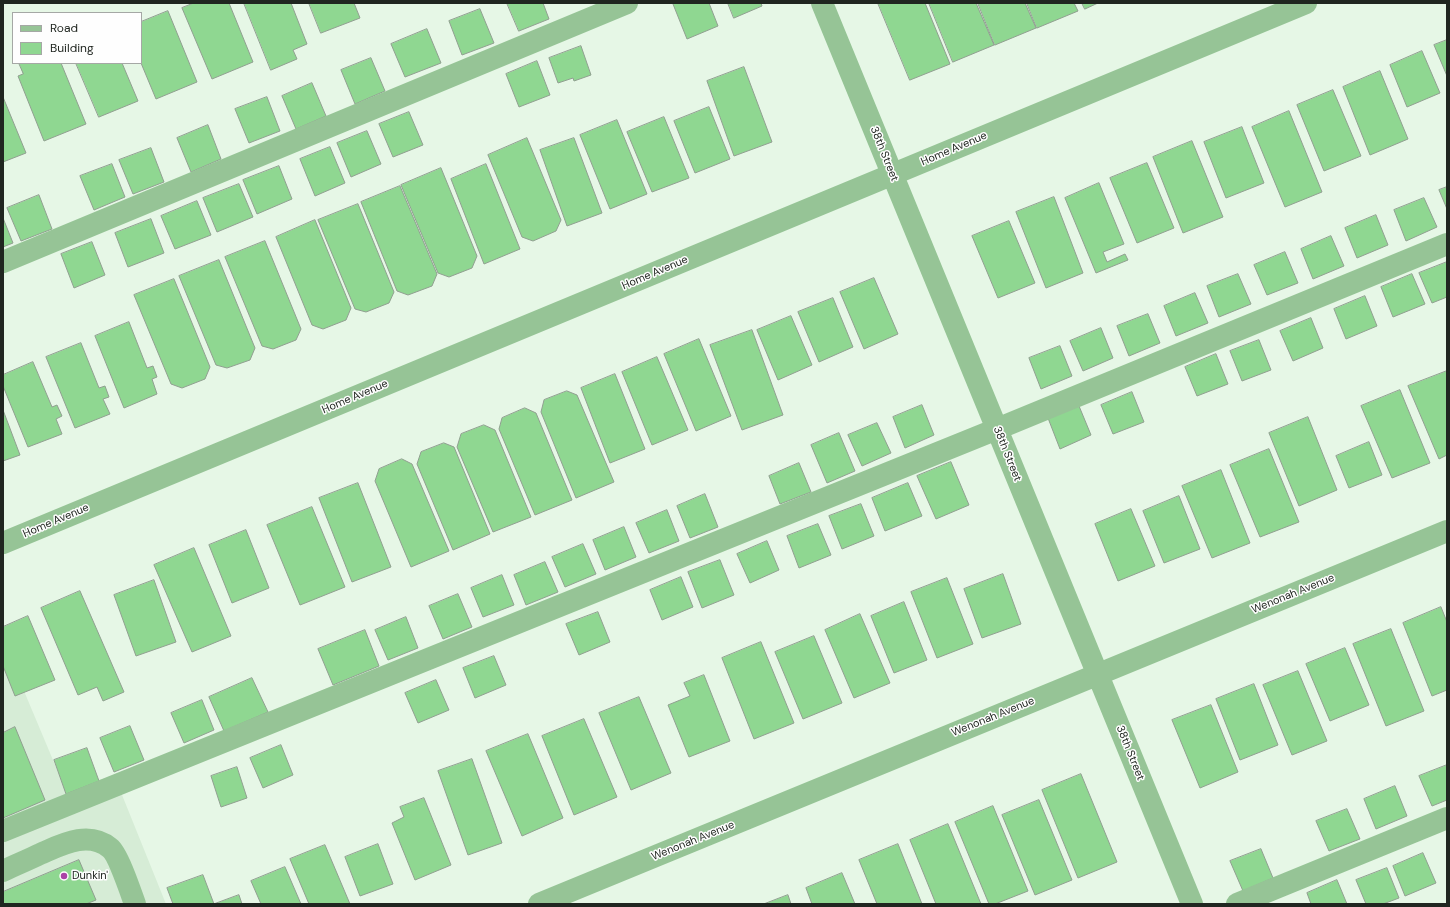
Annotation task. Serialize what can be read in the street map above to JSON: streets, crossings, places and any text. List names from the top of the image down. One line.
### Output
{"streets":{"street":["Home Avenue","38th Street","Wenonah Avenue"]},"crossings":[["Home Avenue","38th Street"],["38th Street","Wenonah Avenue"]],"places":["Dunkin'"],"legend":["Road","Building"]}
